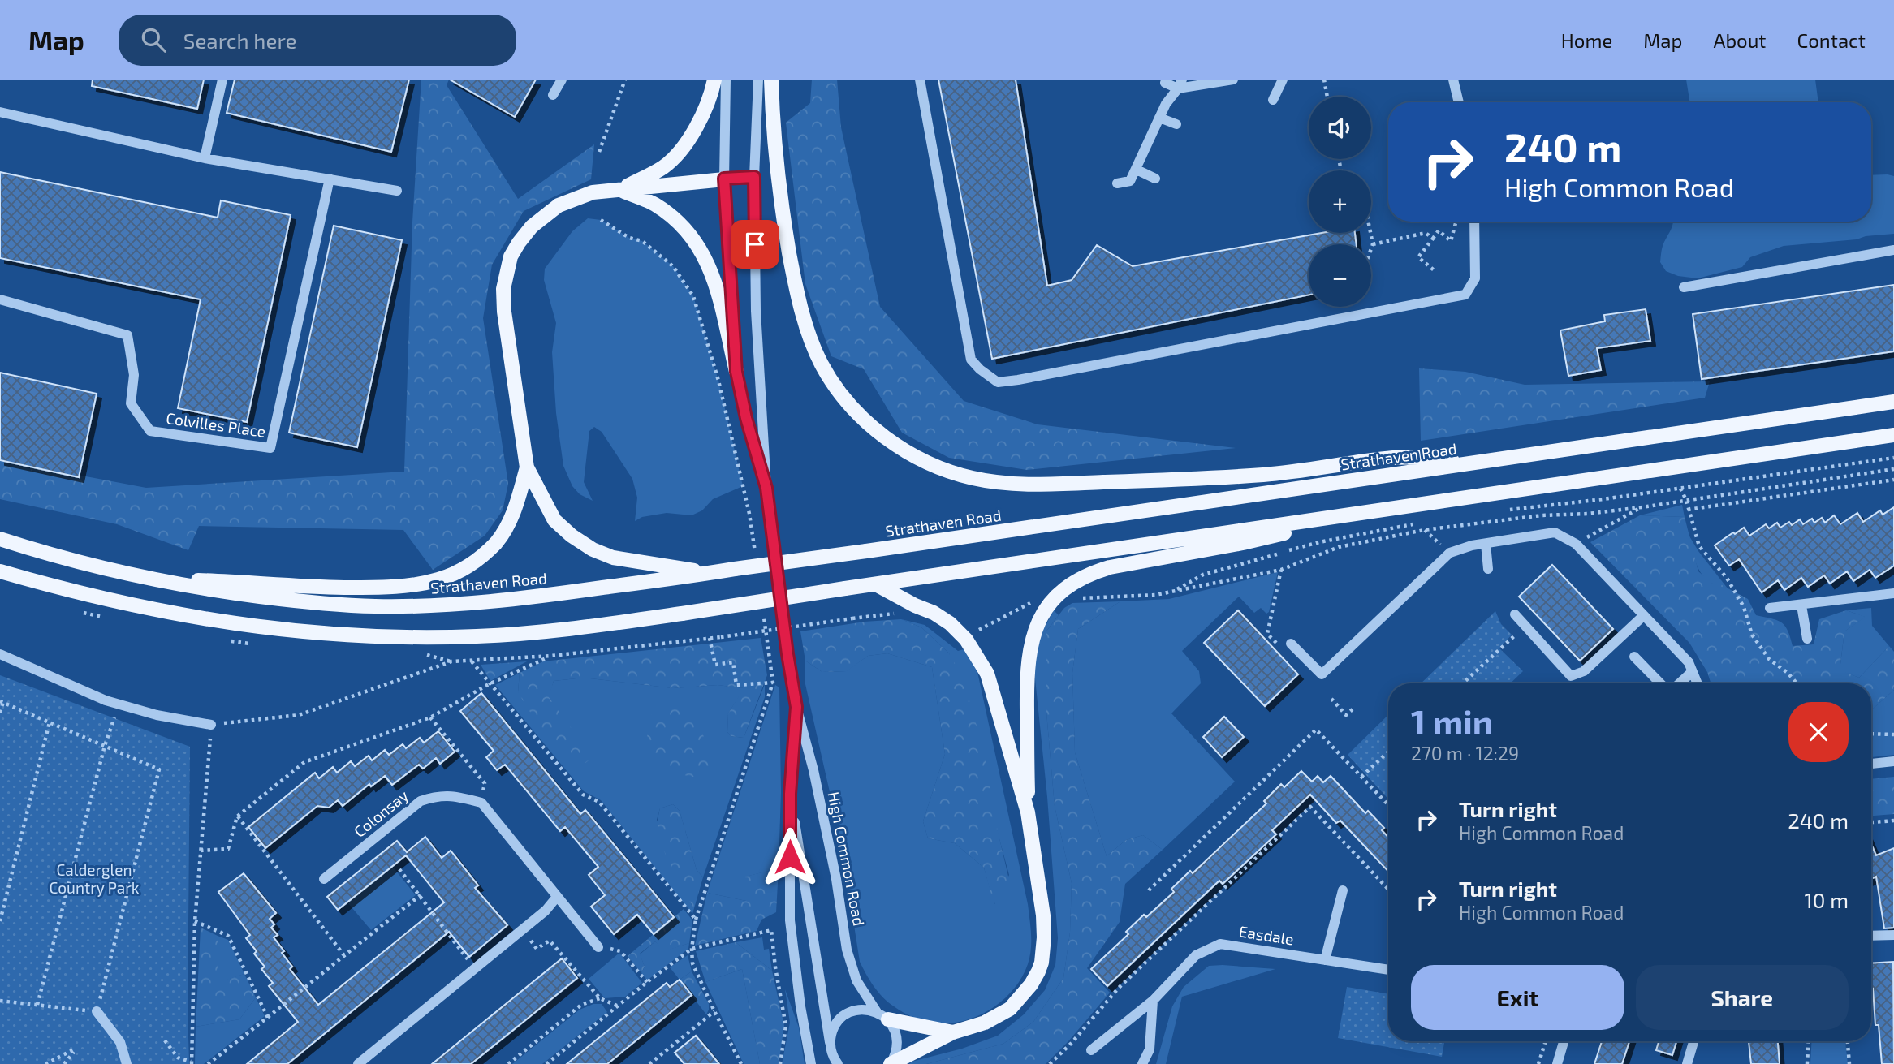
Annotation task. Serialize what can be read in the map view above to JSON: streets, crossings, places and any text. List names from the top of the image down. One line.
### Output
{"streets":{"main road":["Strathaven Road"],"street":["Colvilles Place","Colonsay","High Common Road","Easdale"]},"parks":["Calderglen Country Park"],"page":{"header":"Map","search":"Search here","nav":["Home","Map","About","Contact"],"map_buttons":["+","−"],"turn":["240 m","High Common Road"],"heading":["1 min","270 m · 12:29"],"list":[{"name":"Turn right","note":"High Common Road","value":"240 m"},{"name":"Turn right","note":"High Common Road","value":"10 m"}],"buttons":["Exit","Share"]}}
